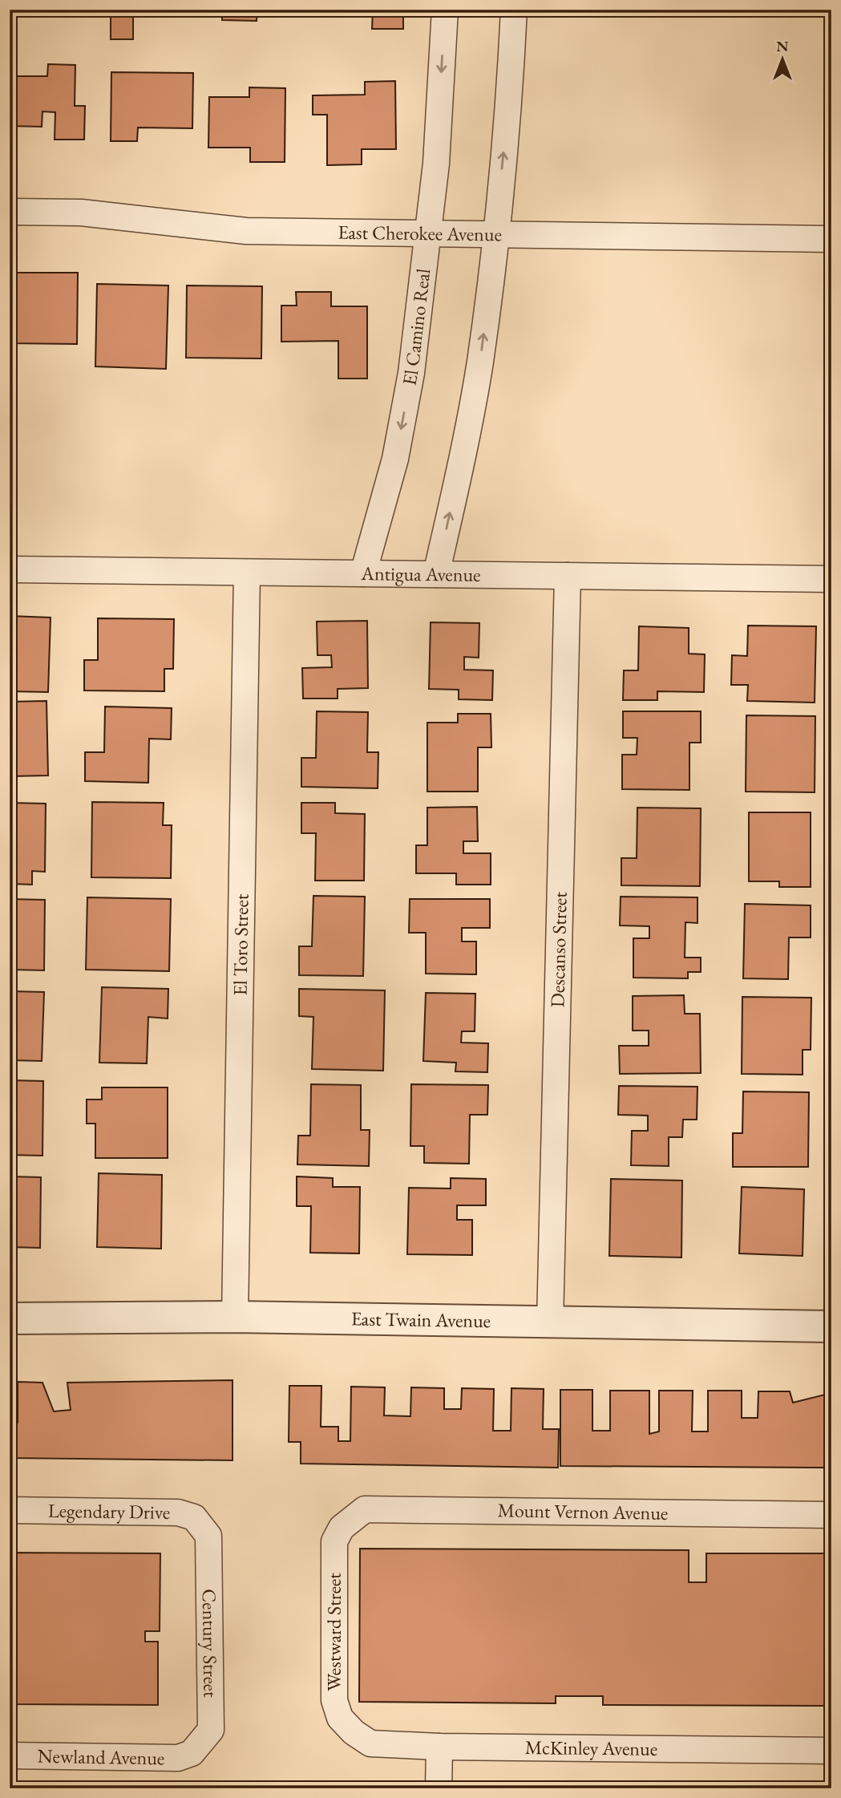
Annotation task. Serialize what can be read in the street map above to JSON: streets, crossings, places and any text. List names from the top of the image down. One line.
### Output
{"streets":{"street":["East Cherokee Avenue","El Camino Real","Antigua Avenue","El Toro Street","Descanso Street","East Twain Avenue","Legendary Drive","Mount Vernon Avenue","Westward Street","Century Street","McKinley Avenue","Newland Avenue"]},"crossings":[["East Cherokee Avenue","El Camino Real"],["El Camino Real","Antigua Avenue"],["Antigua Avenue","El Toro Street"],["Antigua Avenue","Descanso Street"],["El Toro Street","East Twain Avenue"],["Descanso Street","East Twain Avenue"],["Legendary Drive","Century Street"],["Mount Vernon Avenue","Westward Street"],["Westward Street","McKinley Avenue"],["Century Street","Newland Avenue"]],"north":"top"}
